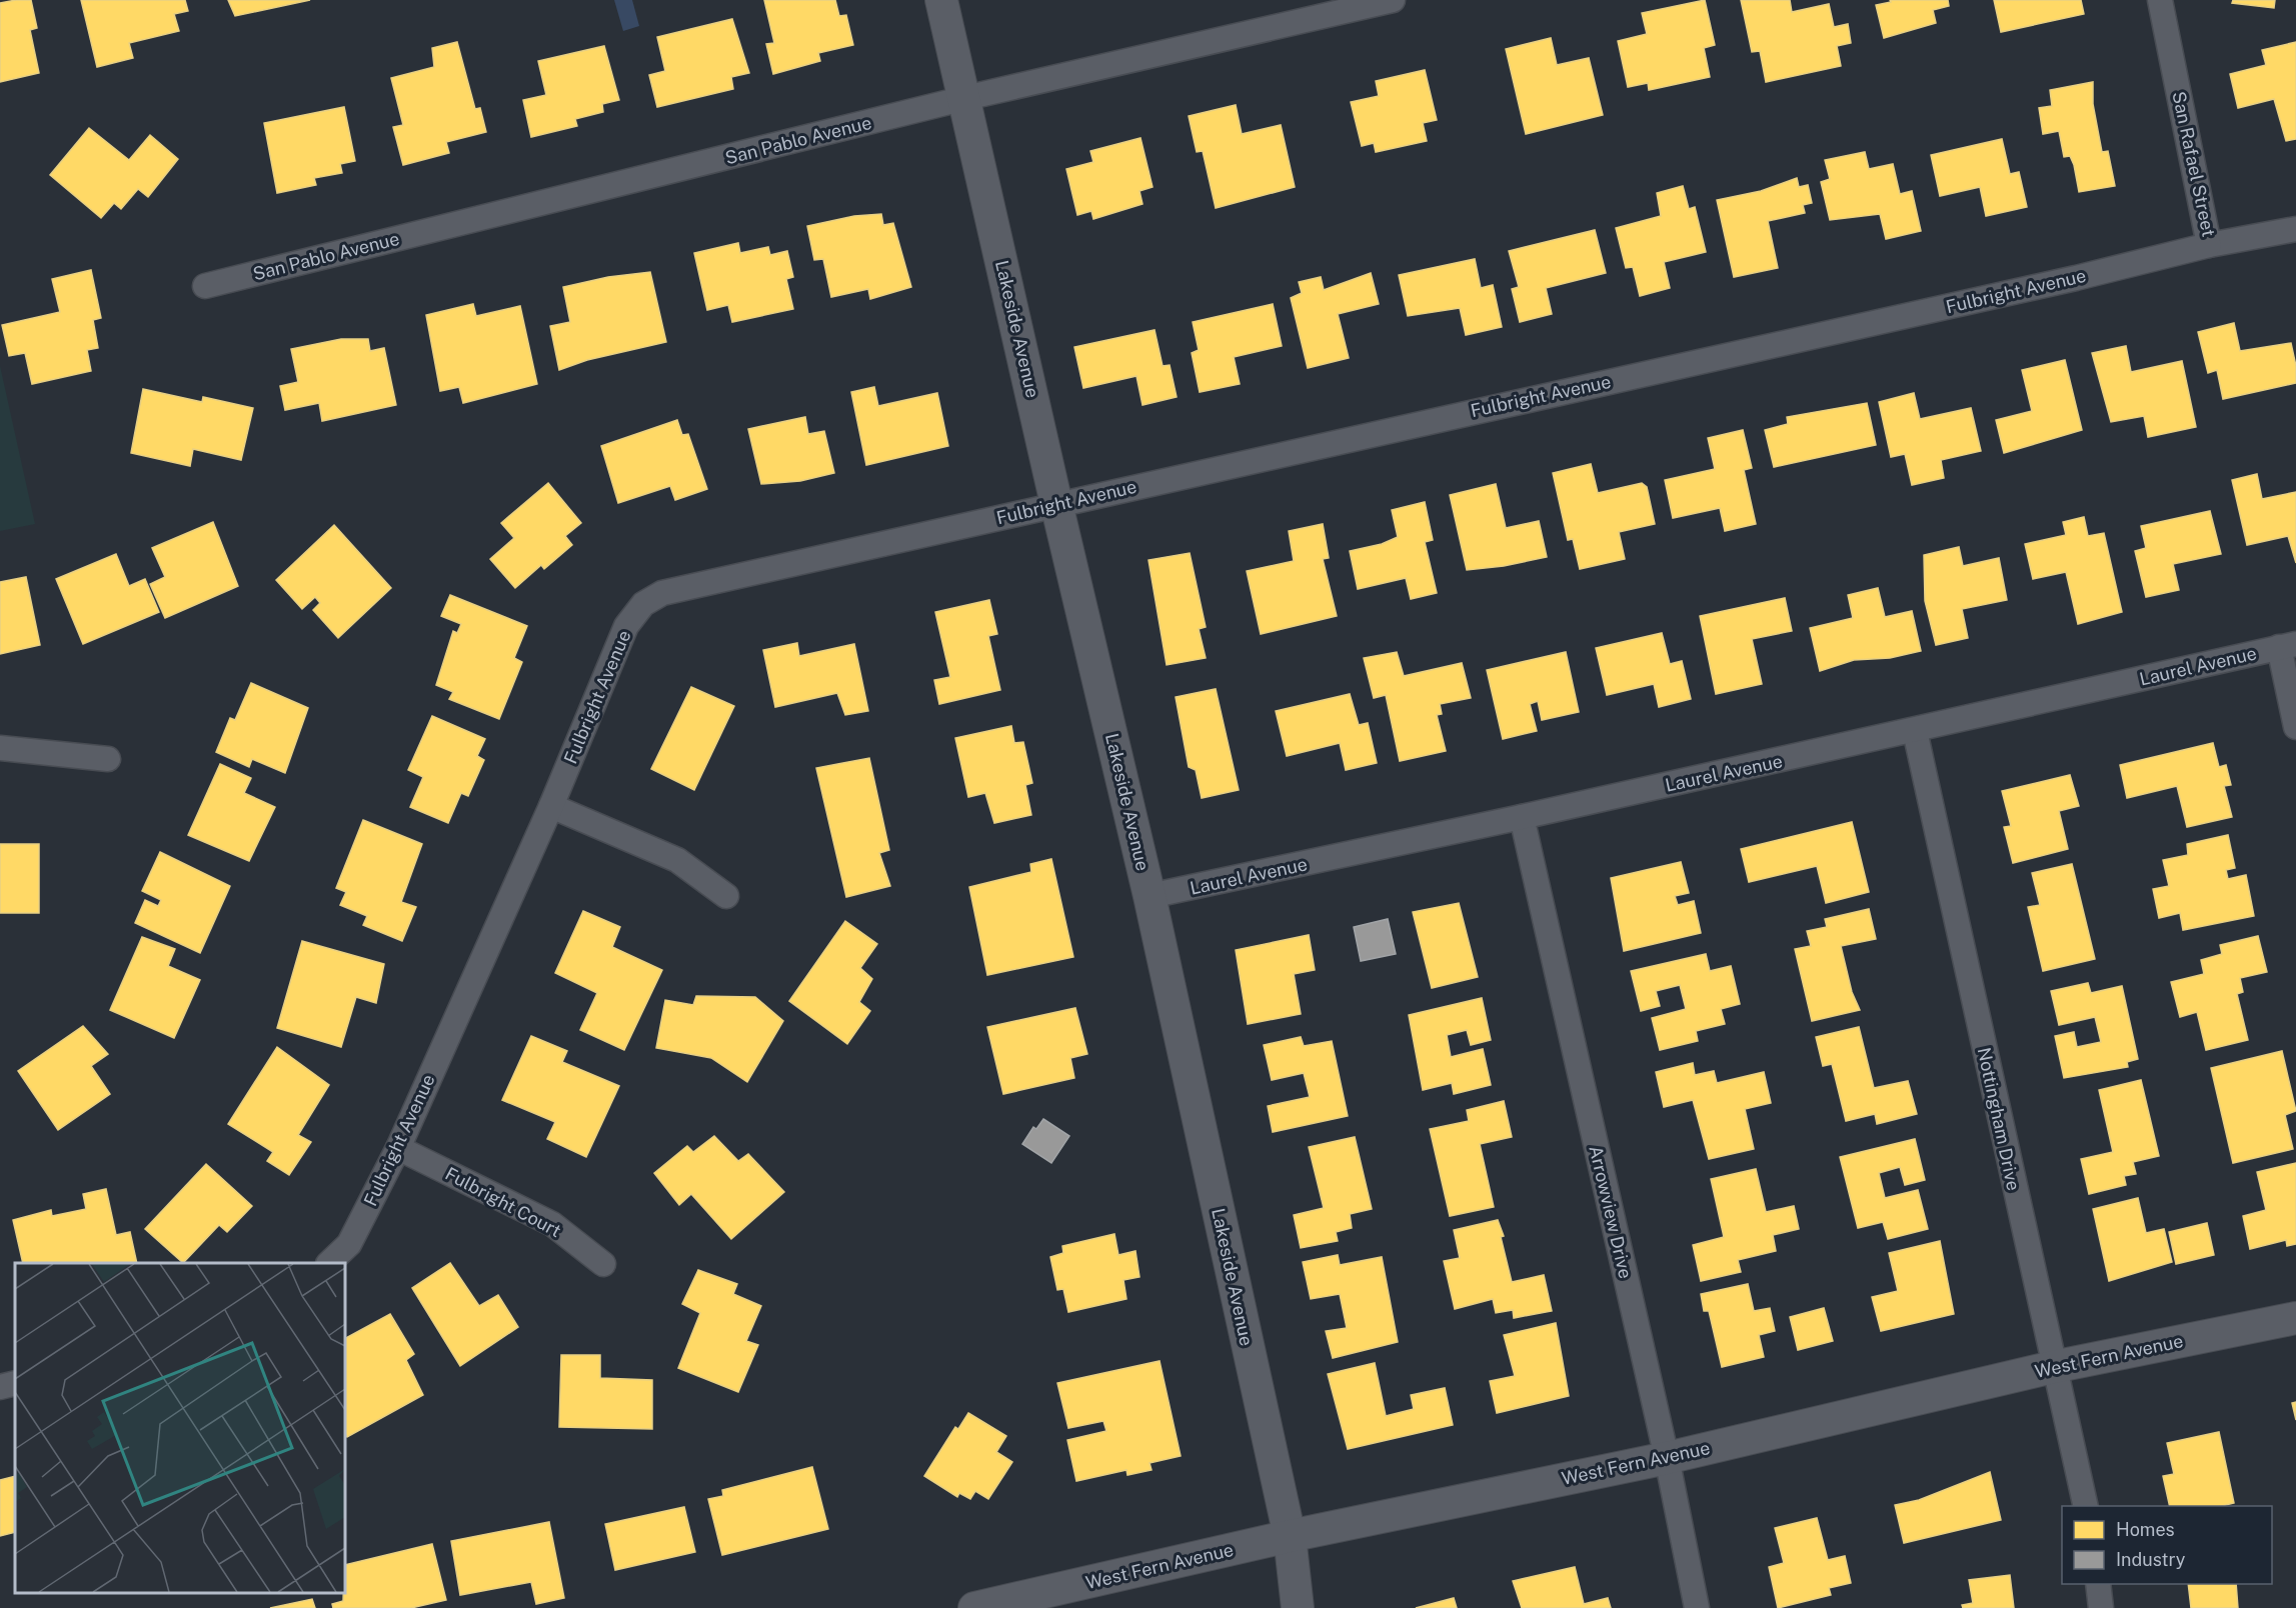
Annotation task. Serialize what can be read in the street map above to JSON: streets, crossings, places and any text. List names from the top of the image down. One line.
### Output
{"streets":{"street":["San Pablo Avenue","San Rafael Street","Fulbright Avenue","Lakeside Avenue","Laurel Avenue","Nottingham Drive","Fulbright Court","Arrowview Drive","West Fern Avenue"]},"crossings":[["San Pablo Avenue","Lakeside Avenue"],["San Rafael Street","Fulbright Avenue"],["Fulbright Avenue","Lakeside Avenue"],["Fulbright Avenue","Fulbright Court"],["Lakeside Avenue","Laurel Avenue"],["Lakeside Avenue","West Fern Avenue"],["Laurel Avenue","Nottingham Drive"],["Laurel Avenue","Arrowview Drive"],["Nottingham Drive","West Fern Avenue"],["Arrowview Drive","West Fern Avenue"]],"legend":["Homes","Industry"]}
